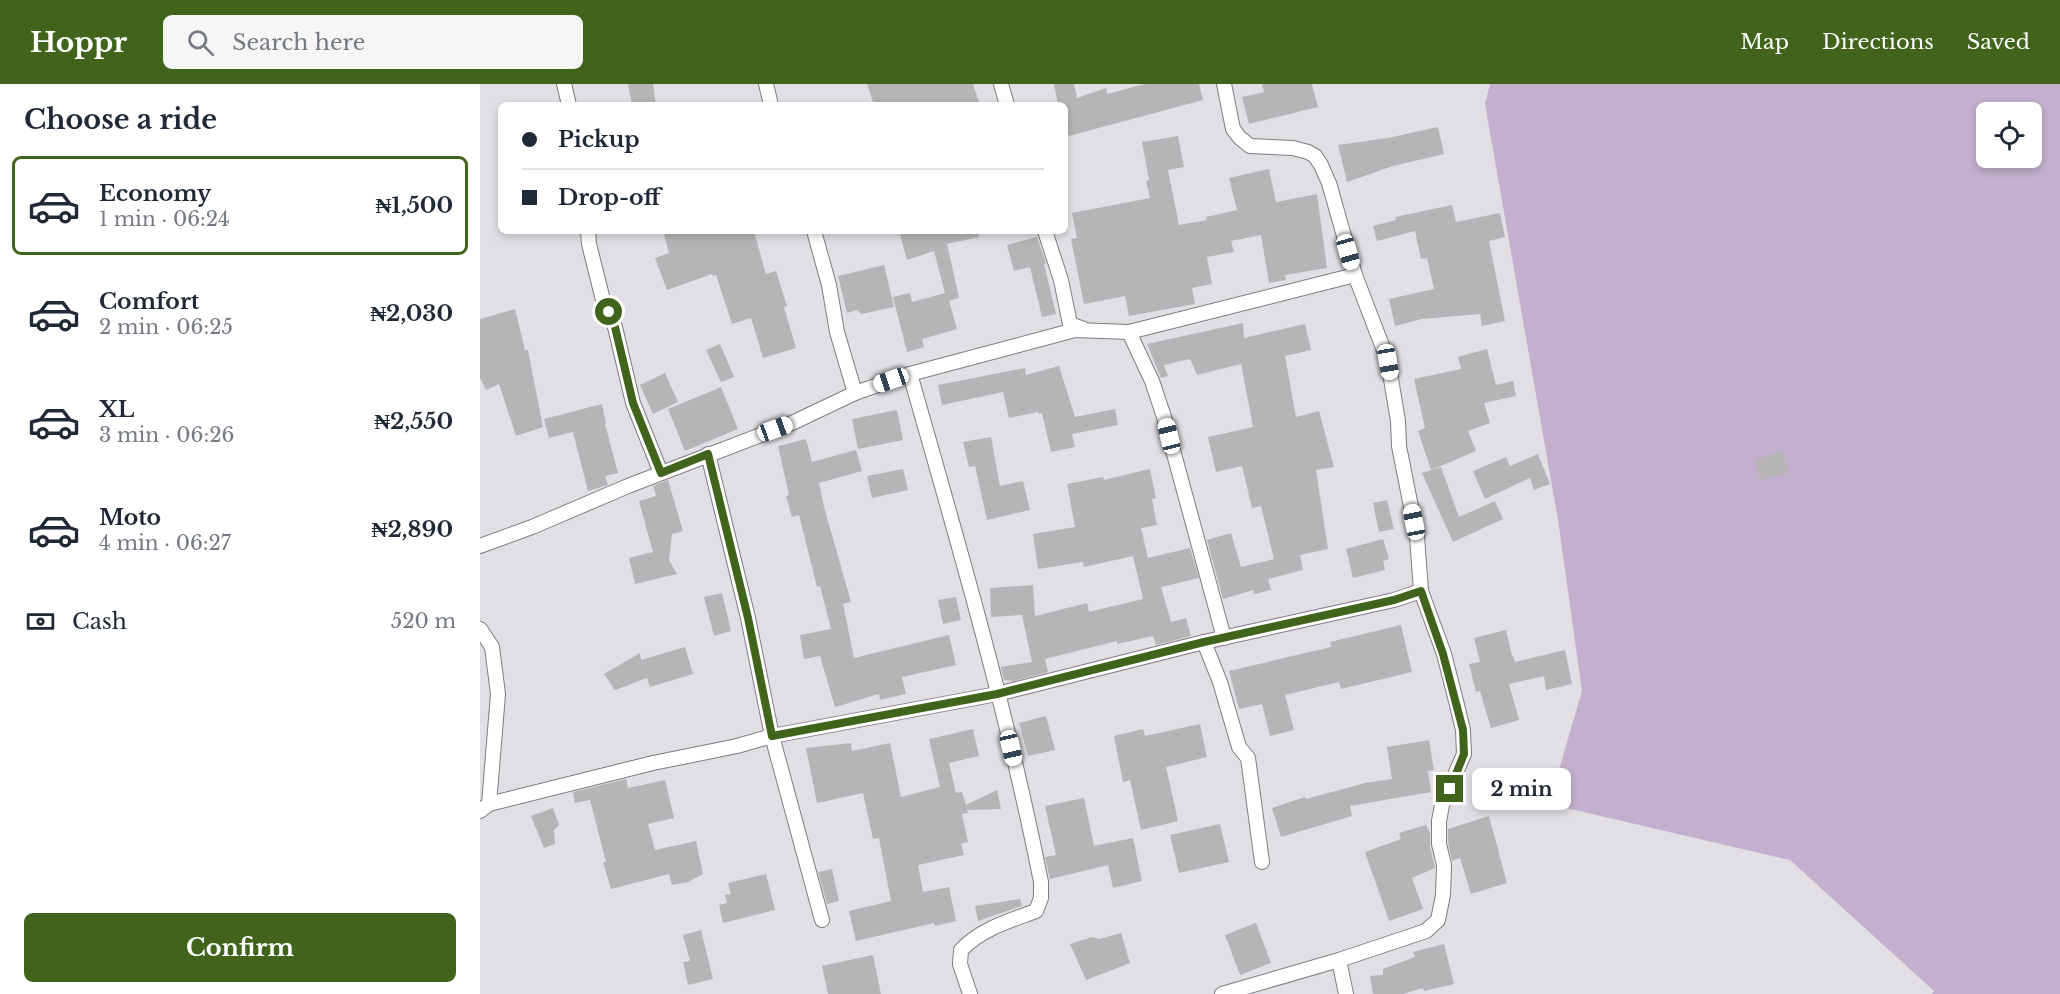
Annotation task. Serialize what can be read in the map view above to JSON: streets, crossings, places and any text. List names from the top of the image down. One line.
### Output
{"page":{"header":"Hoppr","search":"Search here","nav":["Map","Directions","Saved"],"heading":"Choose a ride","banner":["Pickup","Drop-off"],"list":[{"name":"Economy","note":"1 min · 06:24","value":"₦1,500"},{"name":"Comfort","note":"2 min · 06:25","value":"₦2,030"},{"name":"XL","note":"3 min · 06:26","value":"₦2,550"},{"name":"Moto","note":"4 min · 06:27","value":"₦2,890"}],"pay":["Cash","520 m"],"bubble":"2 min","buttons":"Confirm"}}
